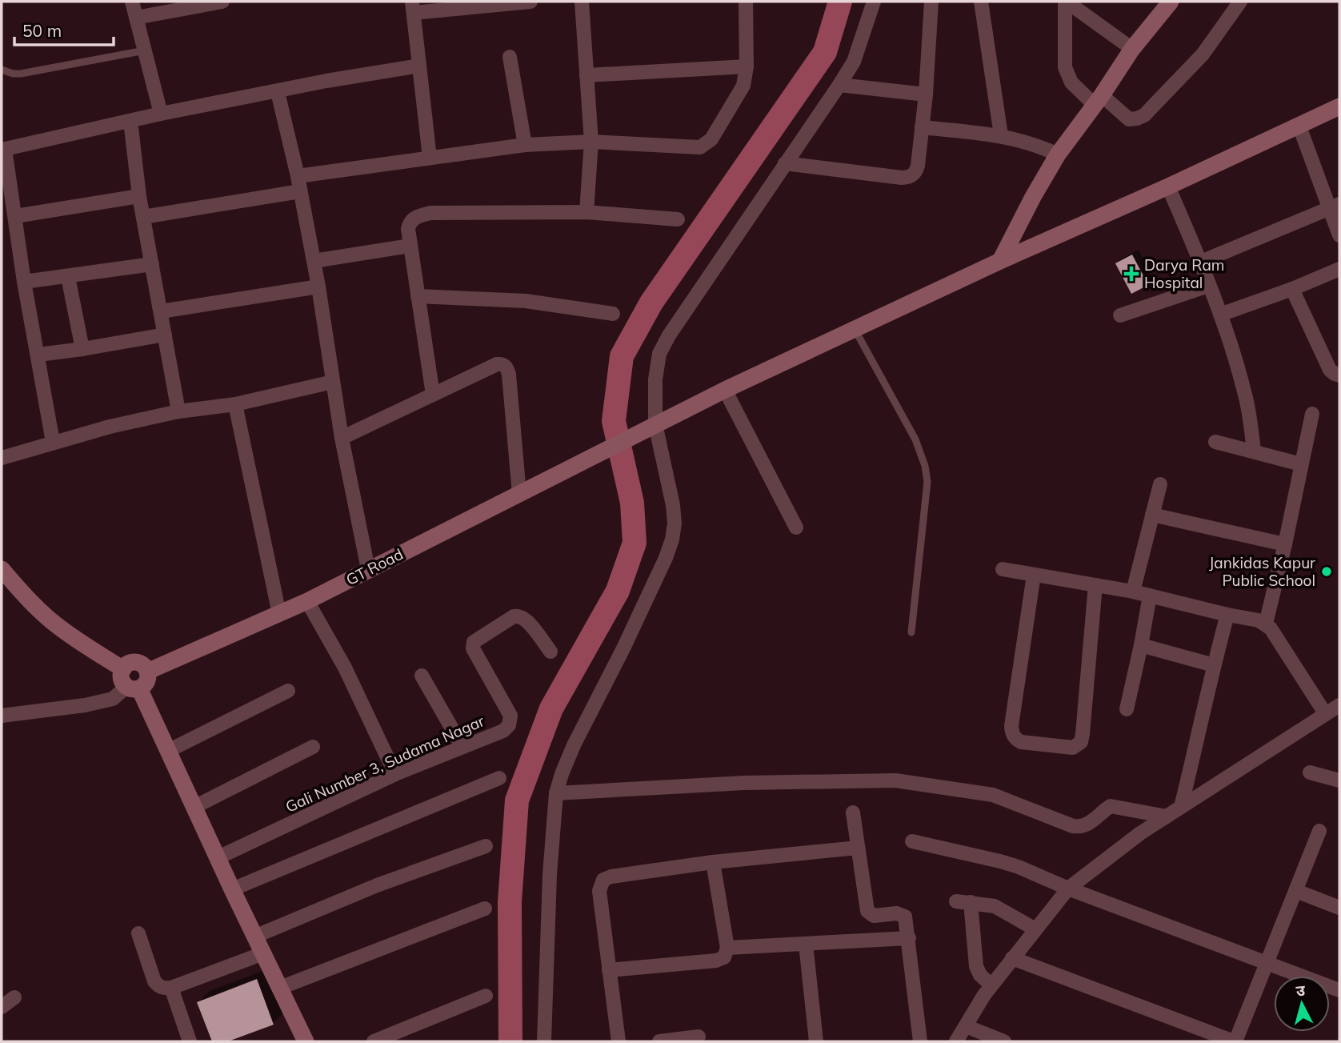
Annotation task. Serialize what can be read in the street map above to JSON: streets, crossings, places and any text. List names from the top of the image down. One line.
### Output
{"streets":{"main road":["GT Road"],"street":["Gali Number 3, Sudama Nagar"]},"places":{"health":["Darya Ram Hospital"],"other":["Jankidas Kapur Public School"]},"scale_bar":"50 m","north":"top"}
